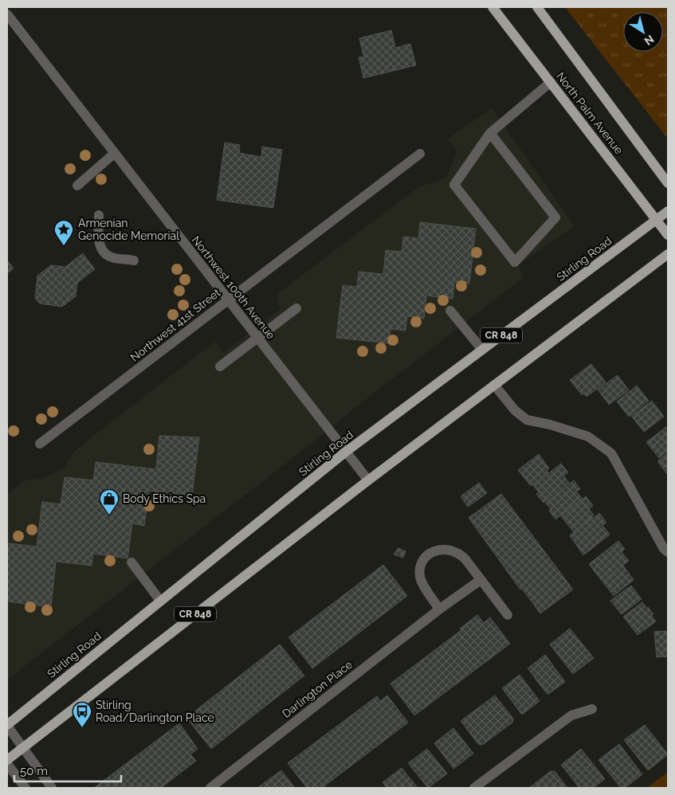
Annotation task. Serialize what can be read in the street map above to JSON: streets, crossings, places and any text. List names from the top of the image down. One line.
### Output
{"streets":{"main road":["North Palm Avenue","Stirling Road","CR 848"],"street":["Northwest 100th Avenue","Northwest 41st Street","Darlington Place"]},"crossings":[["North Palm Avenue","Stirling Road"],["Stirling Road","Northwest 100th Avenue"],["Northwest 100th Avenue","Northwest 41st Street"],["Northwest 100th Avenue","CR 848"]],"places":{"place":["Armenian Genocide Memorial"],"shop":["Body Ethics Spa"],"bus stop":["Stirling Road/Darlington Place"]},"scale_bar":"50 m","north":"bottom right"}
